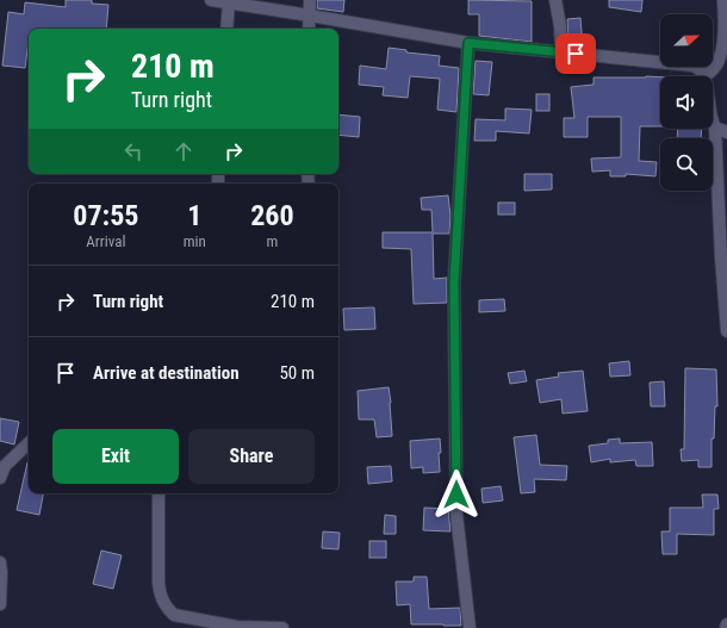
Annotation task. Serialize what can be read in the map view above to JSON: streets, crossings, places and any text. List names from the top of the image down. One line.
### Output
{"north":"right","page":{"turn":["210 m","Turn right"],"eta":["07:55","Arrival","1","min","260","m"],"list":[{"name":"Turn right","value":"210 m"},{"name":"Arrive at destination","value":"50 m"}],"buttons":["Exit","Share"]}}
